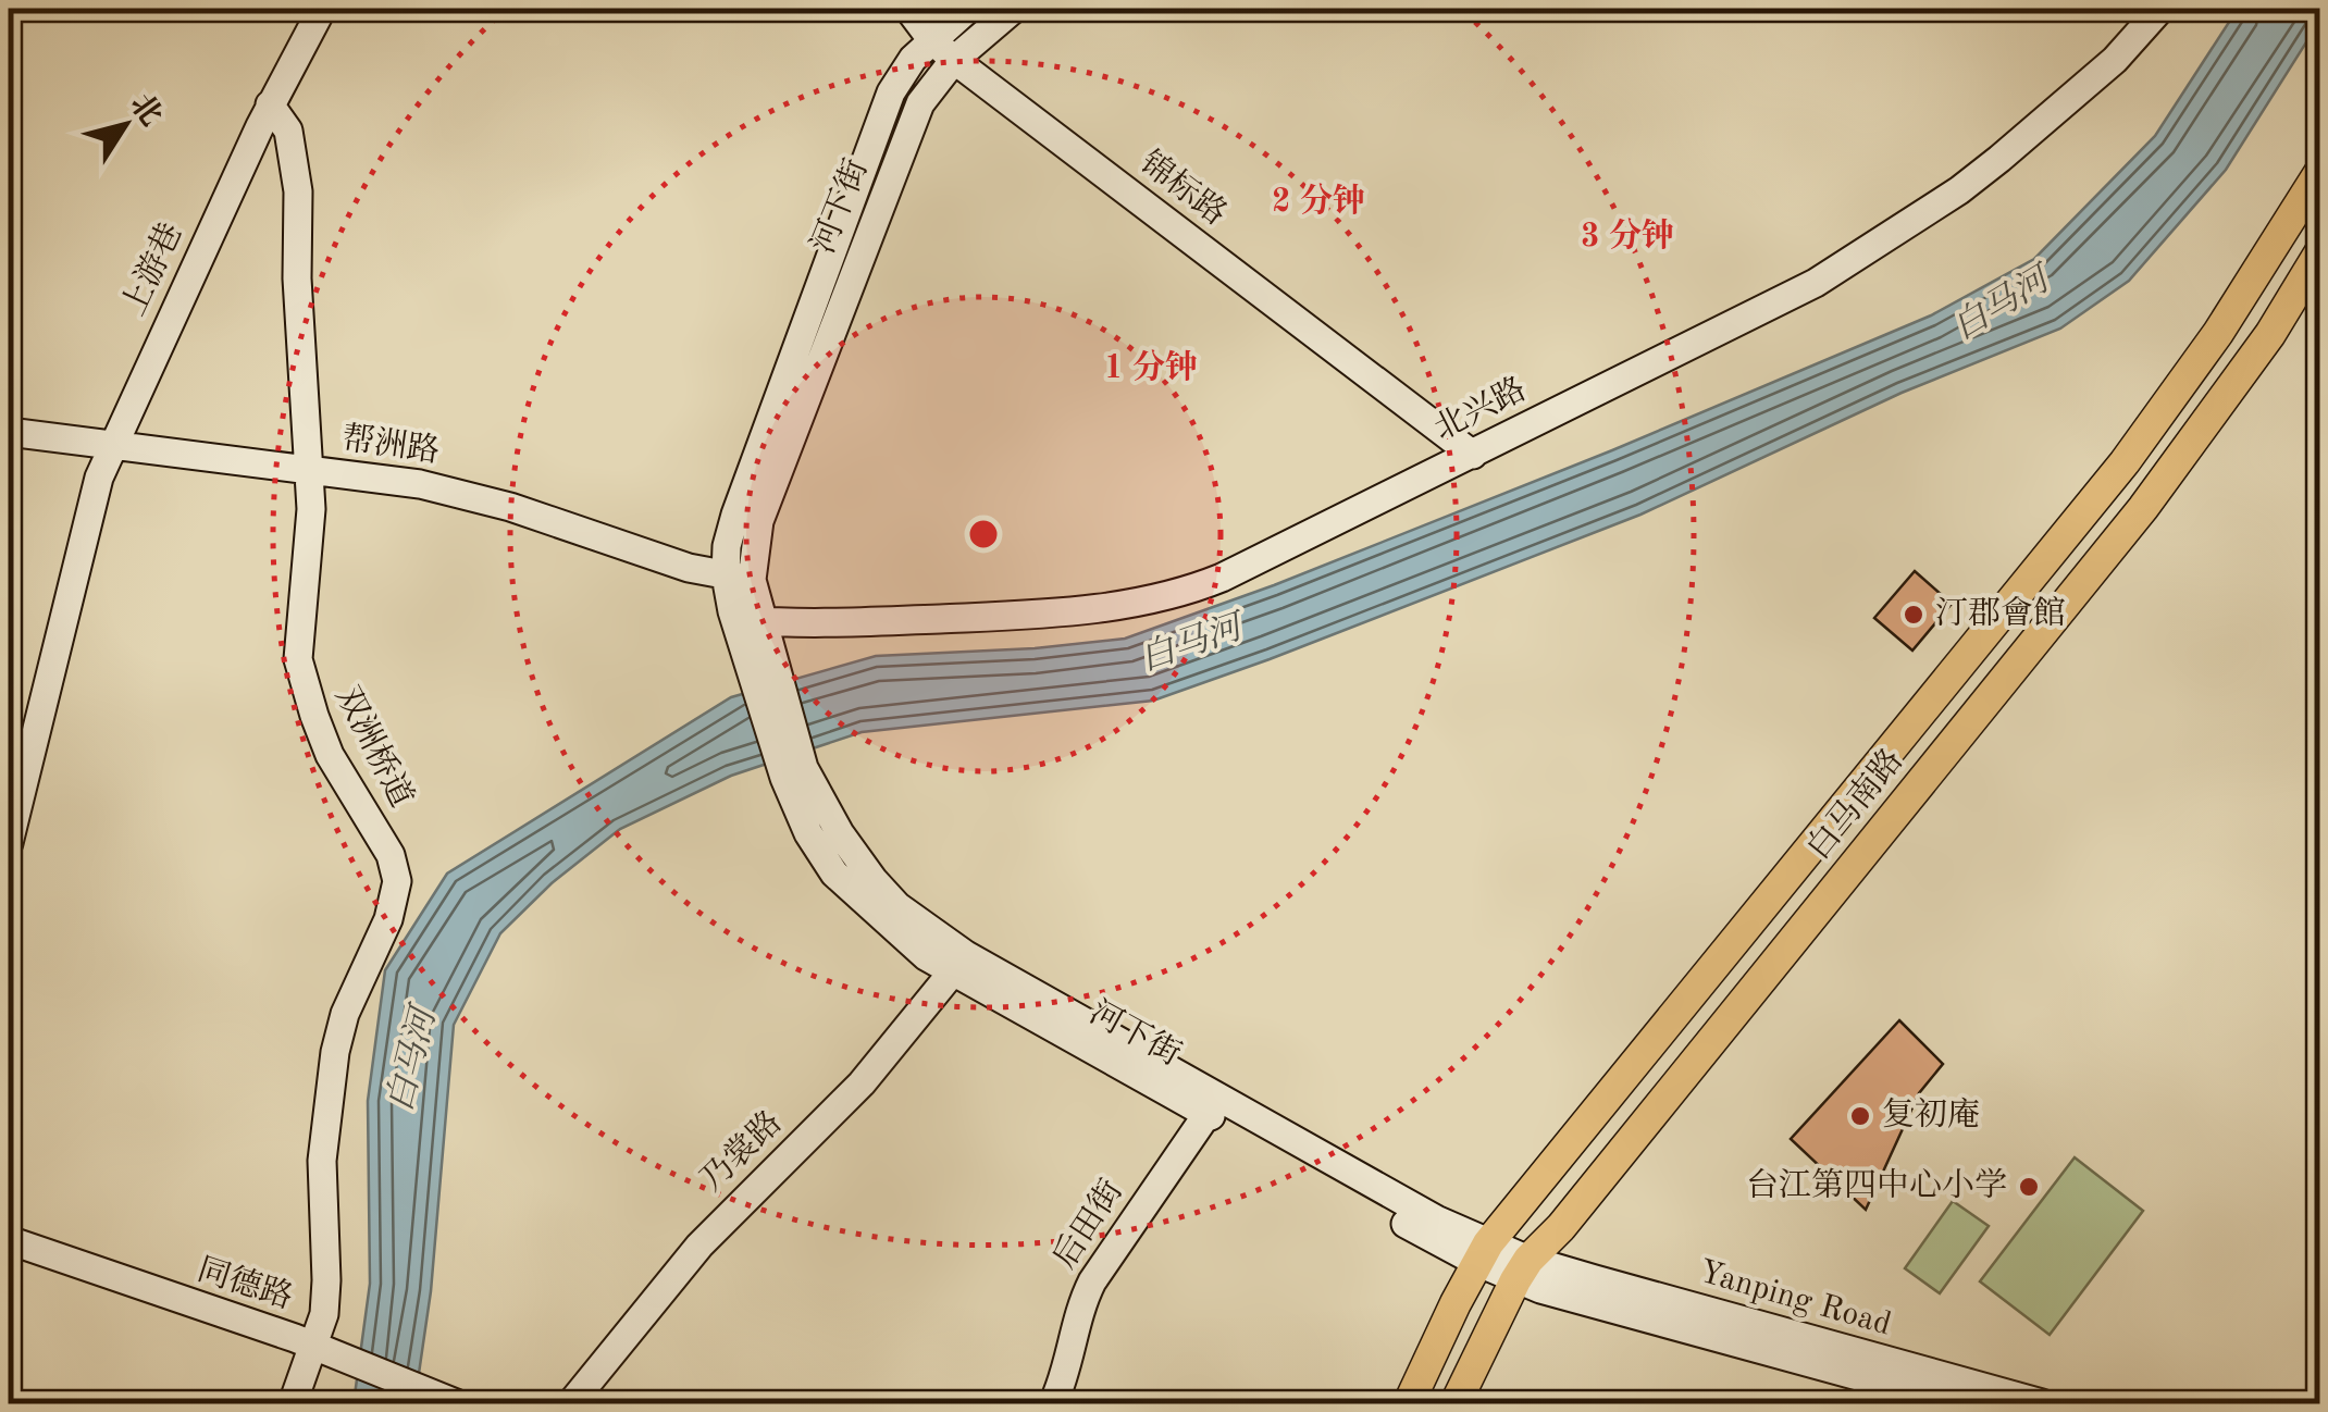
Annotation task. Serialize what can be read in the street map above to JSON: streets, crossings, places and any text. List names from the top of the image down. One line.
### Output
{"streets":{"main road":["白马南路"],"street":["锦标路","河下街","上游巷","北兴路","帮洲路","双洲桥道","乃裳路","后田街","同德路","Yanping Road"]},"crossings":[["锦标路","河下街"],["锦标路","北兴路"],["河下街","北兴路"],["河下街","帮洲路"],["河下街","白马南路"],["河下街","乃裳路"],["河下街","后田街"],["河下街","Yanping Road"],["上游巷","帮洲路"],["上游巷","双洲桥道"],["帮洲路","双洲桥道"],["双洲桥道","同德路"],["白马南路","Yanping Road"]],"water":["白马河"],"places":["汀郡會館","复初庵","台江第四中心小学"],"north":"top right","rings":["2 分钟","3 分钟","1 分钟"]}
